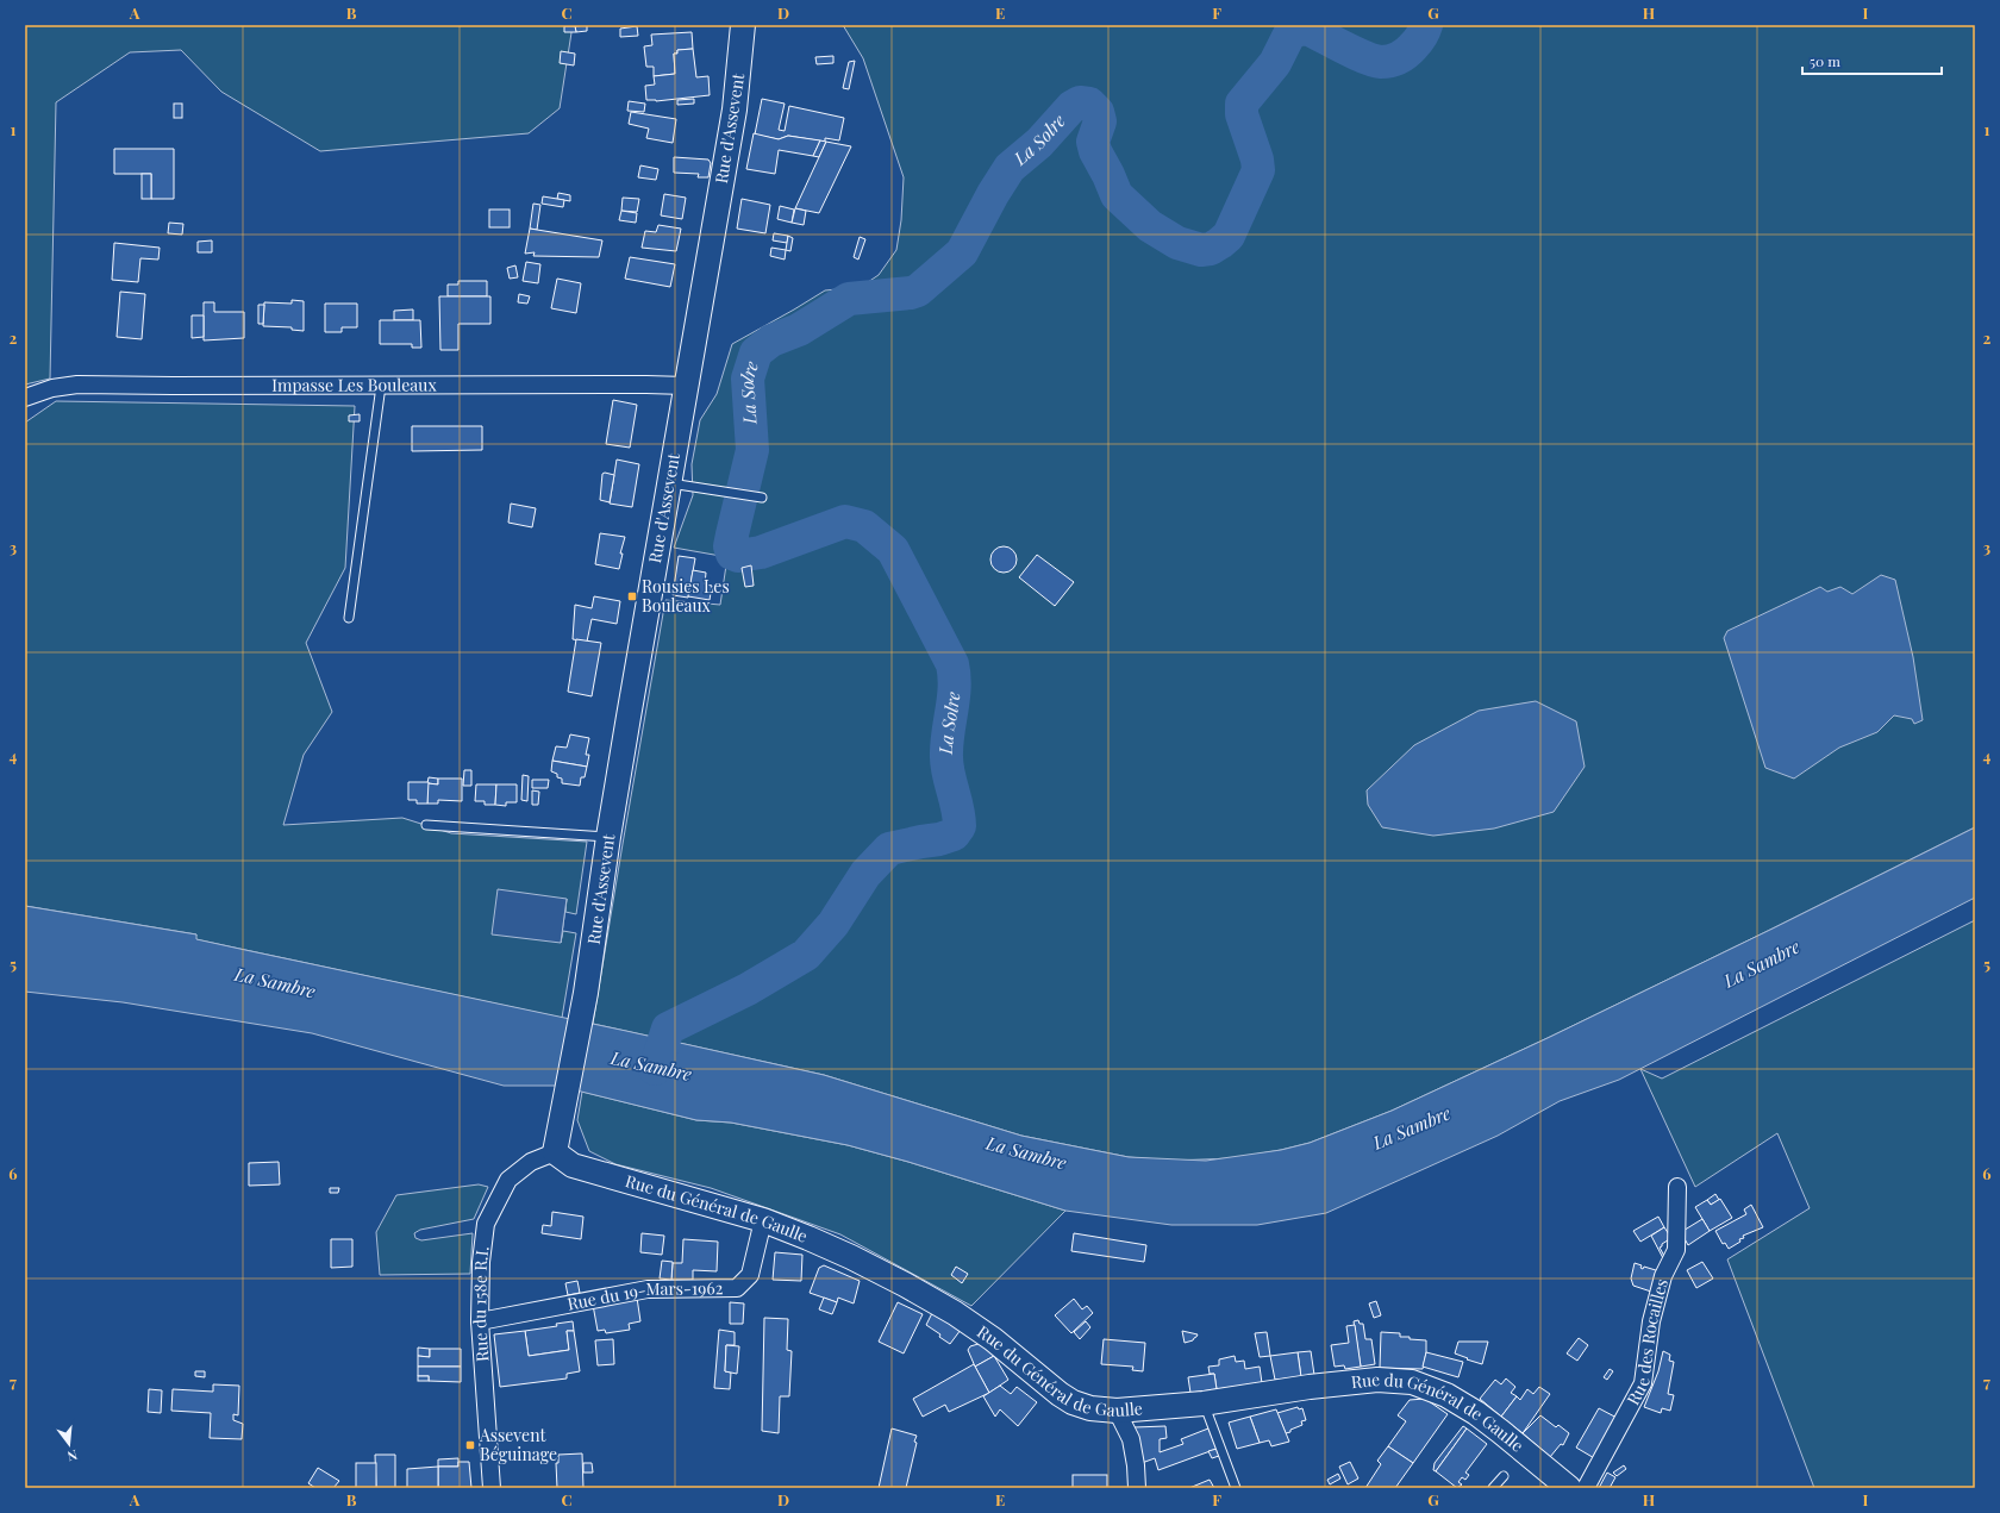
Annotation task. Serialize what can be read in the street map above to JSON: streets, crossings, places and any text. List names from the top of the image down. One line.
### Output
{"streets":{"street":["Rue d'Assevent","Impasse Les Bouleaux","Rue du Général de Gaulle","Rue du 19-Mars-1962","Rue du 158e R.I.","Rue des Rocailles"]},"crossings":[["Rue d'Assevent","Impasse Les Bouleaux"],["Rue d'Assevent","Rue du Général de Gaulle"],["Rue d'Assevent","Rue du 158e R.I."],["Rue du Général de Gaulle","Rue du 19-Mars-1962"],["Rue du Général de Gaulle","Rue du 158e R.I."],["Rue du 19-Mars-1962","Rue du 158e R.I."]],"water":["La Solre","La Sambre"],"places":{"transit":["Rousies Les Bouleaux","Assevent Béguinage"]},"scale_bar":"50 m","north":"bottom","grid":{"columns":["A","B","C","D","E","F","G","H","I"],"rows":["1","2","3","4","5","6","7"]}}
